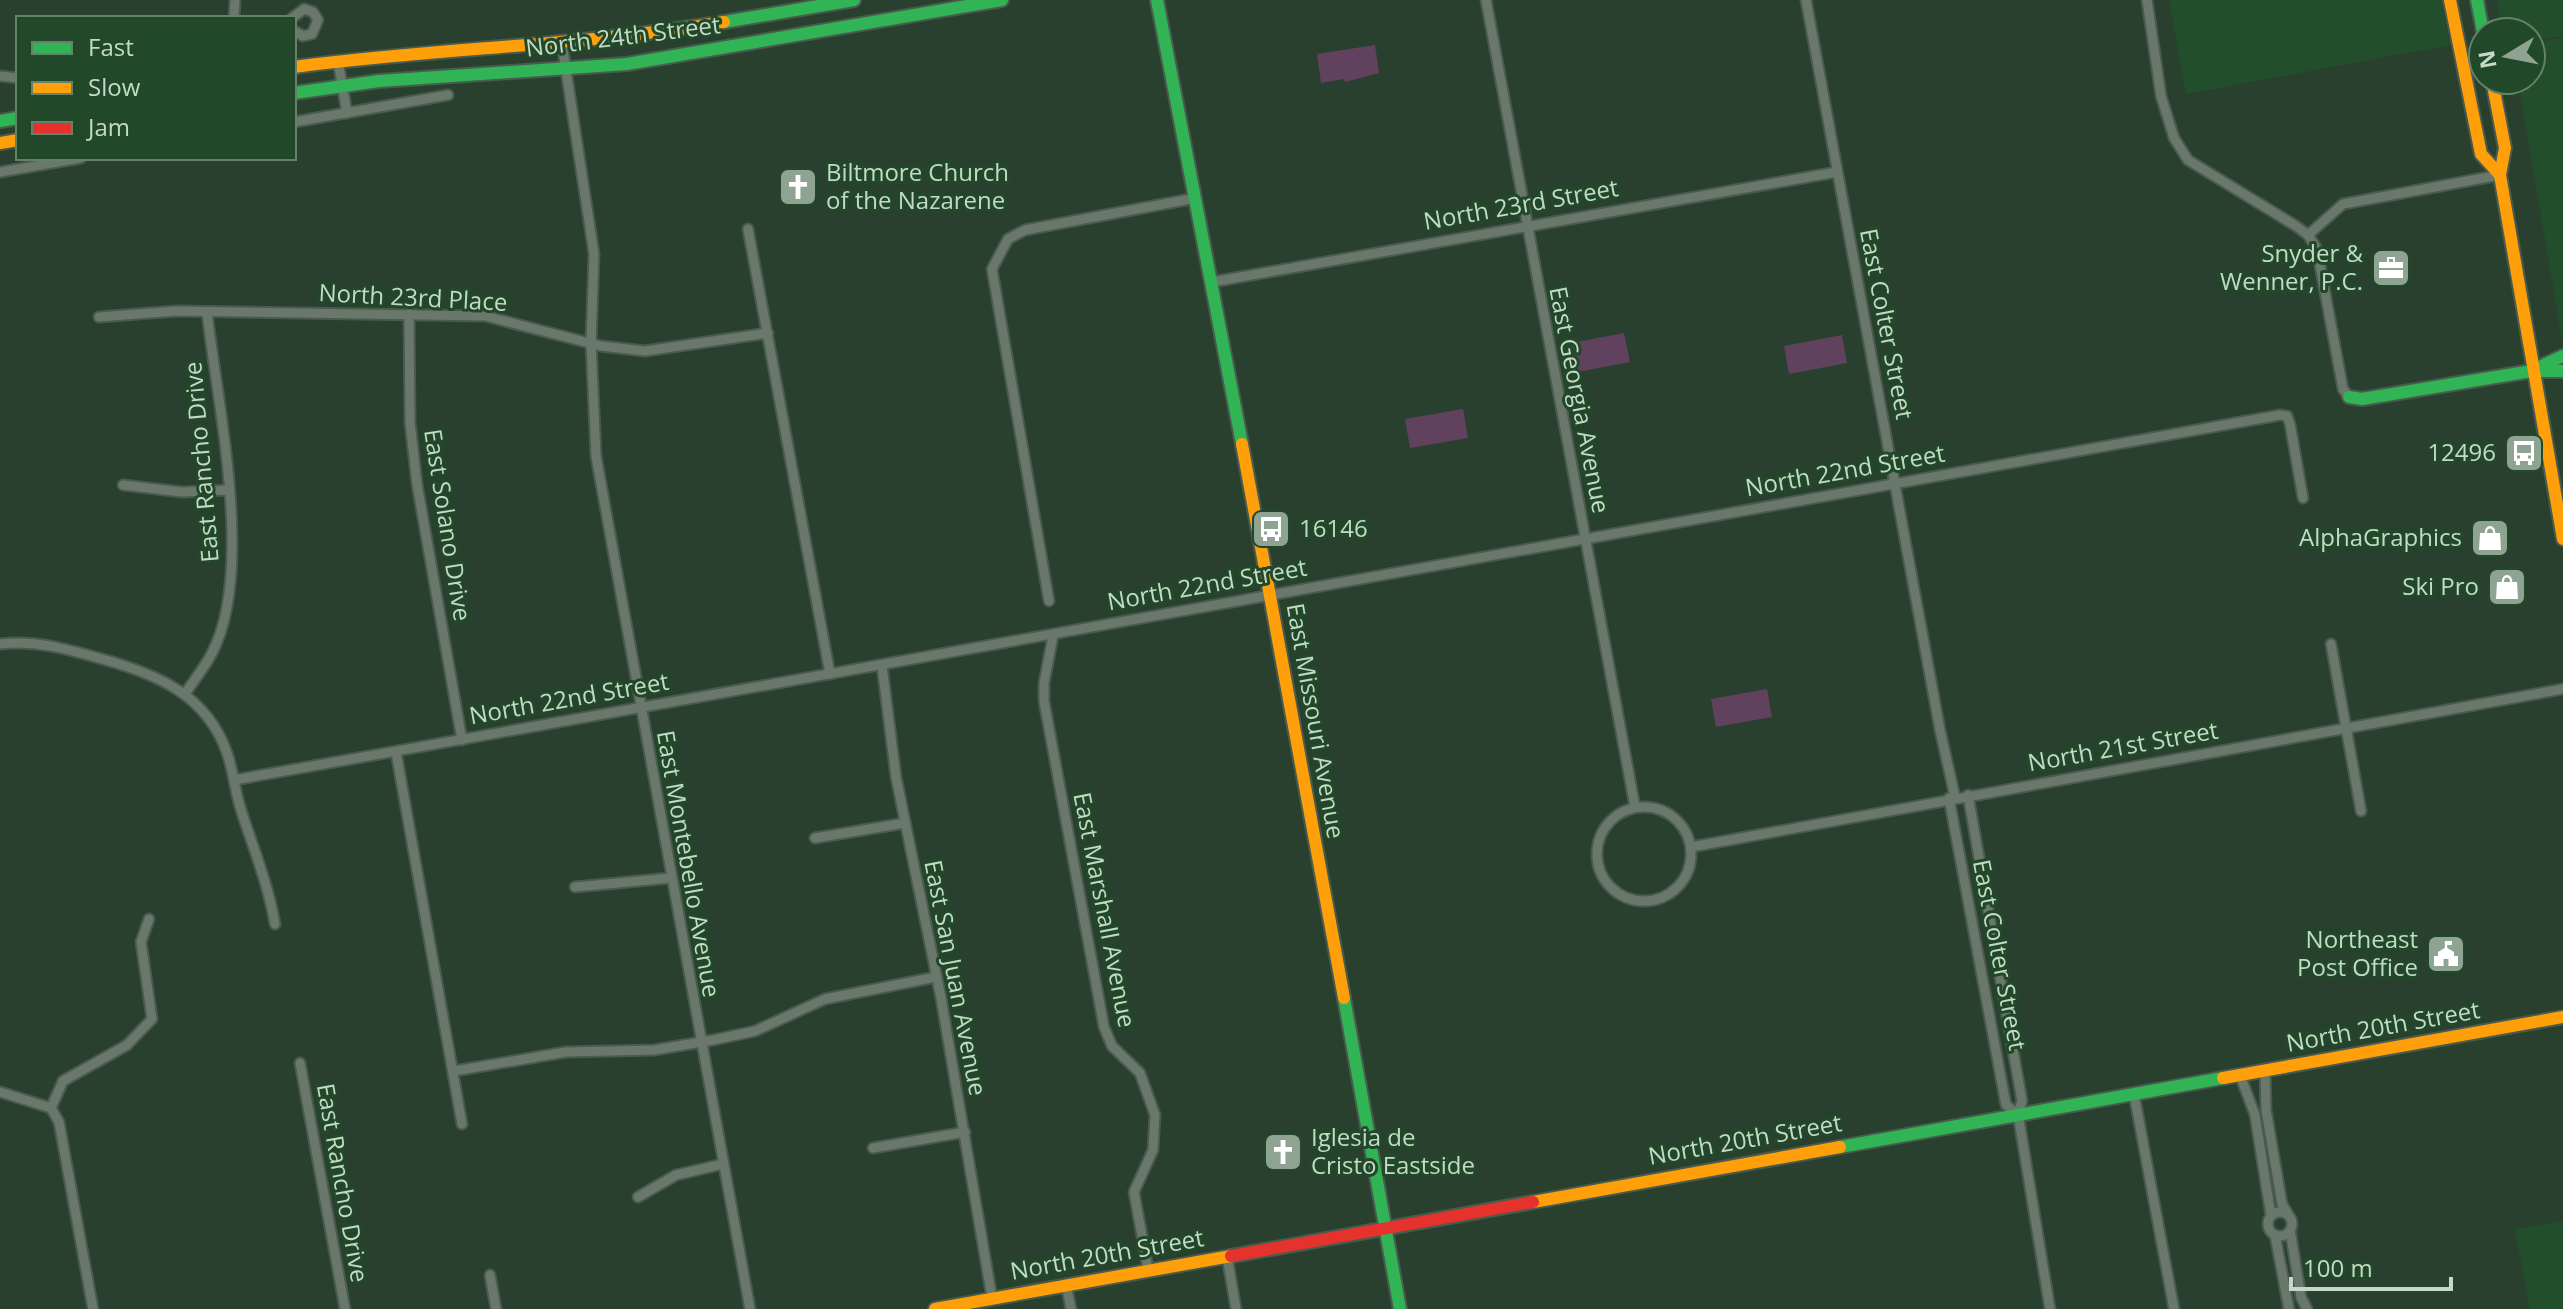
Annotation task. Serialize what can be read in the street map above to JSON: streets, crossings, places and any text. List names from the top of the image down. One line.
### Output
{"streets":{"street":["North 24th Street","North 23rd Street","North 23rd Place","East Colter Street","East Georgia Avenue","East Rancho Drive","North 22nd Street","East Solano Drive","East Missouri Avenue","North 21st Street","East Montebello Avenue","East Marshall Avenue","East San Juan Avenue","North 20th Street"]},"crossings":[["North 24th Street","East Montebello Avenue"],["North 23rd Street","East Colter Street"],["North 23rd Street","East Georgia Avenue"],["North 23rd Street","East Missouri Avenue"],["North 23rd Place","East Rancho Drive"],["North 23rd Place","East Solano Drive"],["North 23rd Place","East Montebello Avenue"],["East Colter Street","North 22nd Street"],["East Colter Street","North 21st Street"],["East Colter Street","North 20th Street"],["East Georgia Avenue","North 22nd Street"],["East Georgia Avenue","North 21st Street"],["North 22nd Street","East Solano Drive"],["North 22nd Street","East Missouri Avenue"],["North 22nd Street","East Montebello Avenue"],["North 22nd Street","East Marshall Avenue"],["North 22nd Street","East San Juan Avenue"],["East Missouri Avenue","North 20th Street"],["East Marshall Avenue","North 20th Street"],["East San Juan Avenue","North 20th Street"]],"places":{"church":["Biltmore Church of the Nazarene","Iglesia de Cristo Eastside"],"office":["Snyder & Wenner, P.C."],"bus stop":["12496","16146"],"shop":["AlphaGraphics","Ski Pro"],"public building":["Northeast Post Office"]},"legend":["Fast","Slow","Jam"],"scale_bar":"100 m","north":"left"}
